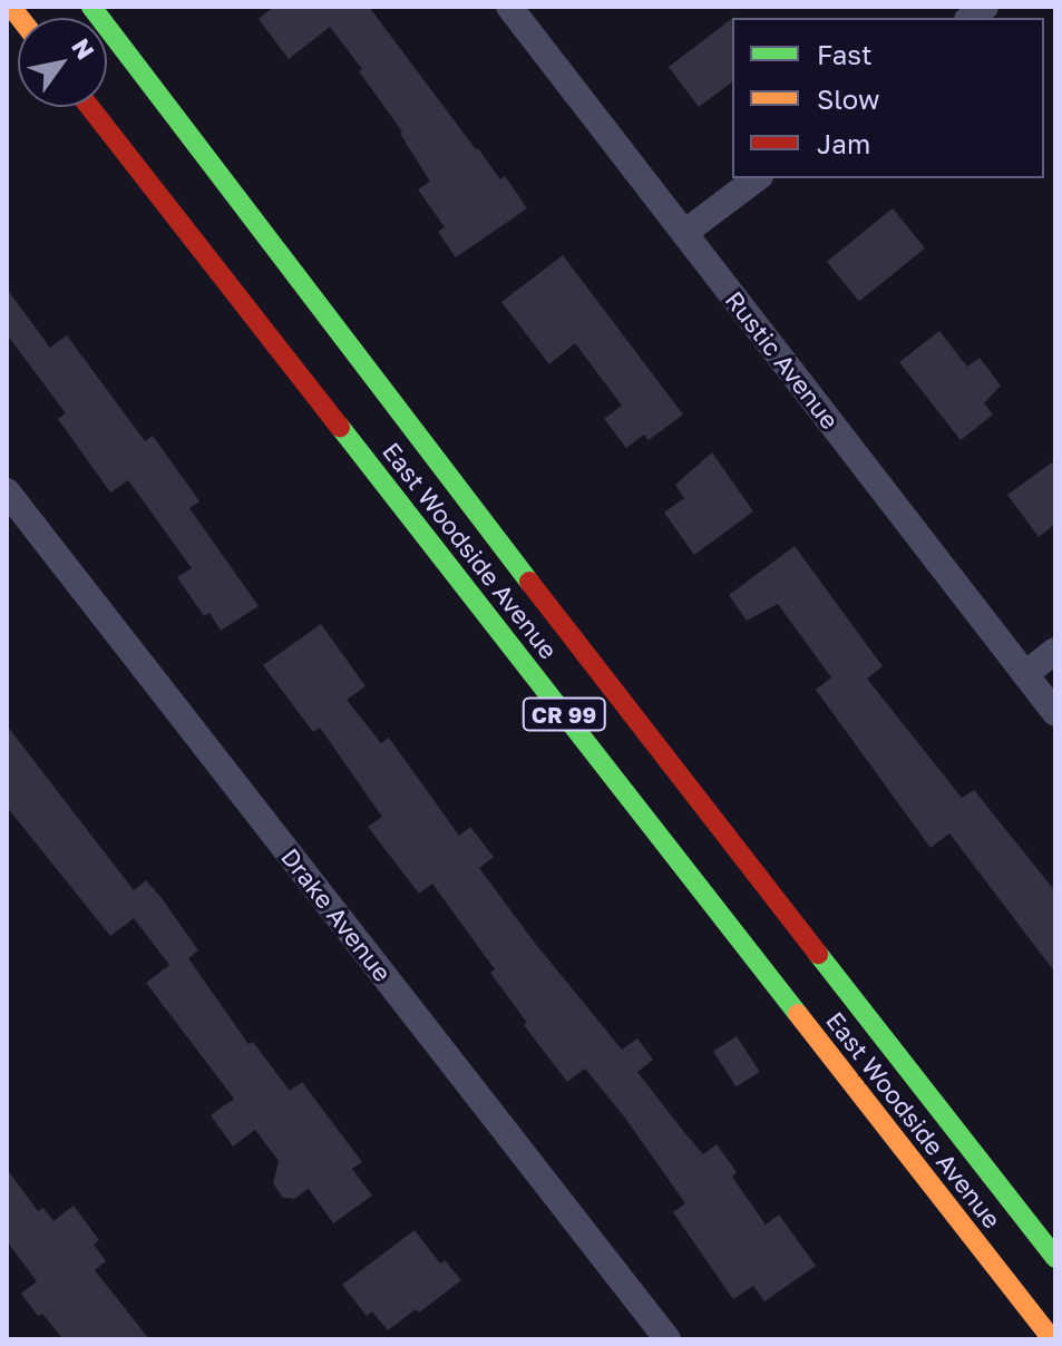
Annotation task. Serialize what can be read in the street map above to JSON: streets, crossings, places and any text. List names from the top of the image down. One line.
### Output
{"streets":{"main road":["East Woodside Avenue","CR 99"],"street":["Rustic Avenue","Drake Avenue"]},"legend":["Fast","Slow","Jam"],"north":"top right"}
